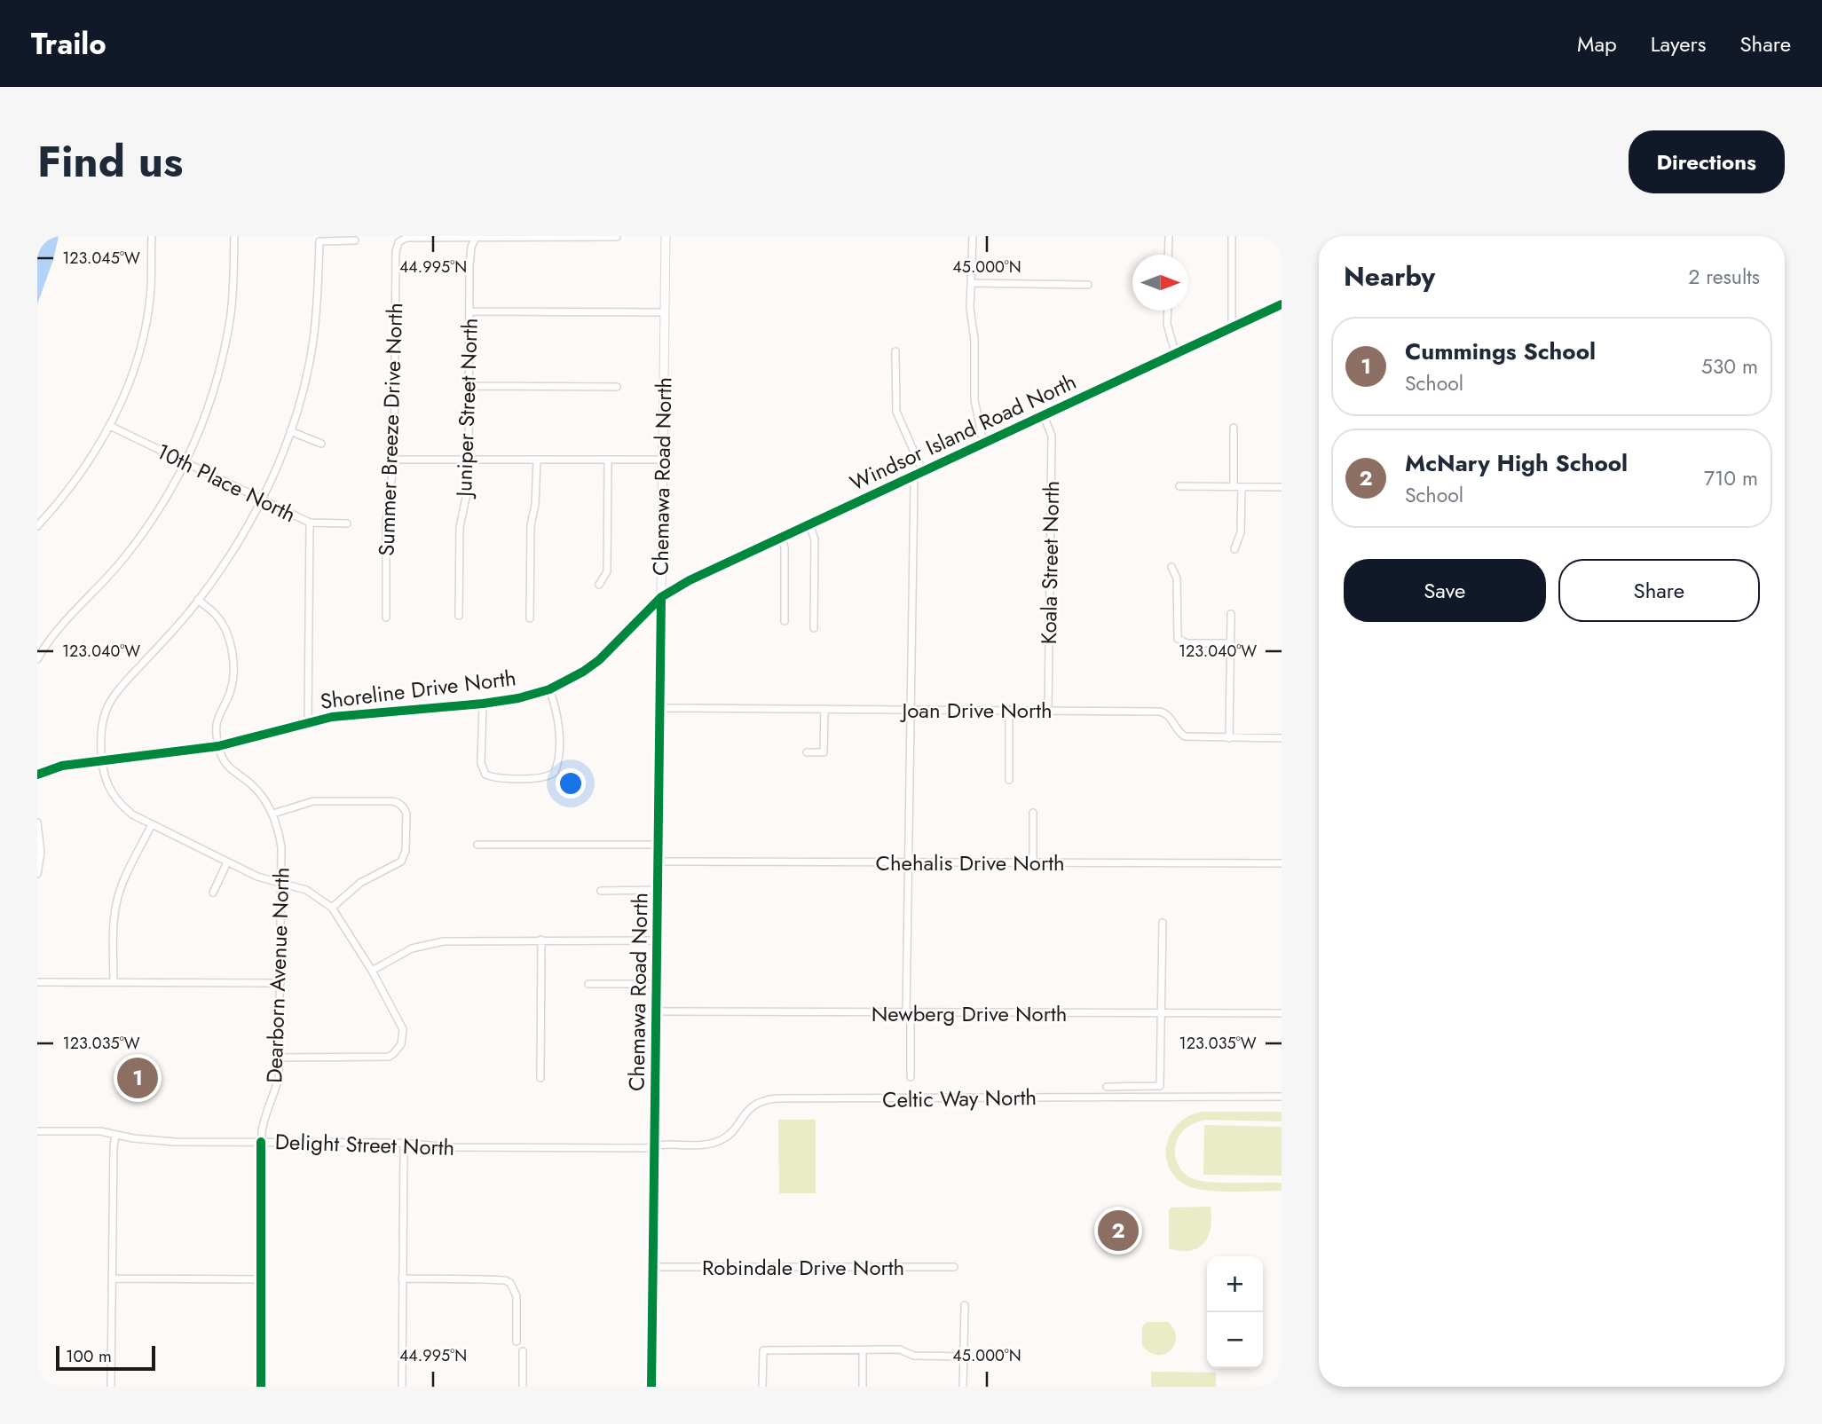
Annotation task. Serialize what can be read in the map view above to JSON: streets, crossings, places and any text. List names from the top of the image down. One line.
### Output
{"streets":{"street":["Juniper Street North","Summer Breeze Drive North","Windsor Island Road North","Chemawa Road North","10th Place North","Koala Street North","Shoreline Drive North","Joan Drive North","Chehalis Drive North","Dearborn Avenue North","Newberg Drive North","Celtic Way North","Delight Street North","Robindale Drive North"]},"crossings":[["Juniper Street North","Summer Breeze Drive North"],["Windsor Island Road North","Chemawa Road North"],["Windsor Island Road North","Koala Street North"],["Windsor Island Road North","Shoreline Drive North"],["Chemawa Road North","Shoreline Drive North"],["Chemawa Road North","Joan Drive North"],["Chemawa Road North","Chehalis Drive North"],["Chemawa Road North","Newberg Drive North"],["Chemawa Road North","Celtic Way North"],["Chemawa Road North","Delight Street North"],["Chemawa Road North","Robindale Drive North"],["Koala Street North","Joan Drive North"],["Shoreline Drive North","Dearborn Avenue North"],["Dearborn Avenue North","Delight Street North"],["Celtic Way North","Delight Street North"]],"scale_bar":"100 m","north":"right","page":{"header":"Trailo","nav":["Map","Layers","Share"],"title":"Find us","buttons":["Directions",["Save","Share"]],"heading":["Nearby","2 results"],"list":[{"mark":"1","name":"Cummings School","note":"School","value":"530 m"},{"mark":"2","name":"McNary High School","note":"School","value":"710 m"}],"pins":["1","2"],"map_buttons":["+","−"],"scale":"100 m"},"coordinates":["123.045°W","44.995°N","45.000°N","123.040°W","123.035°W"]}
